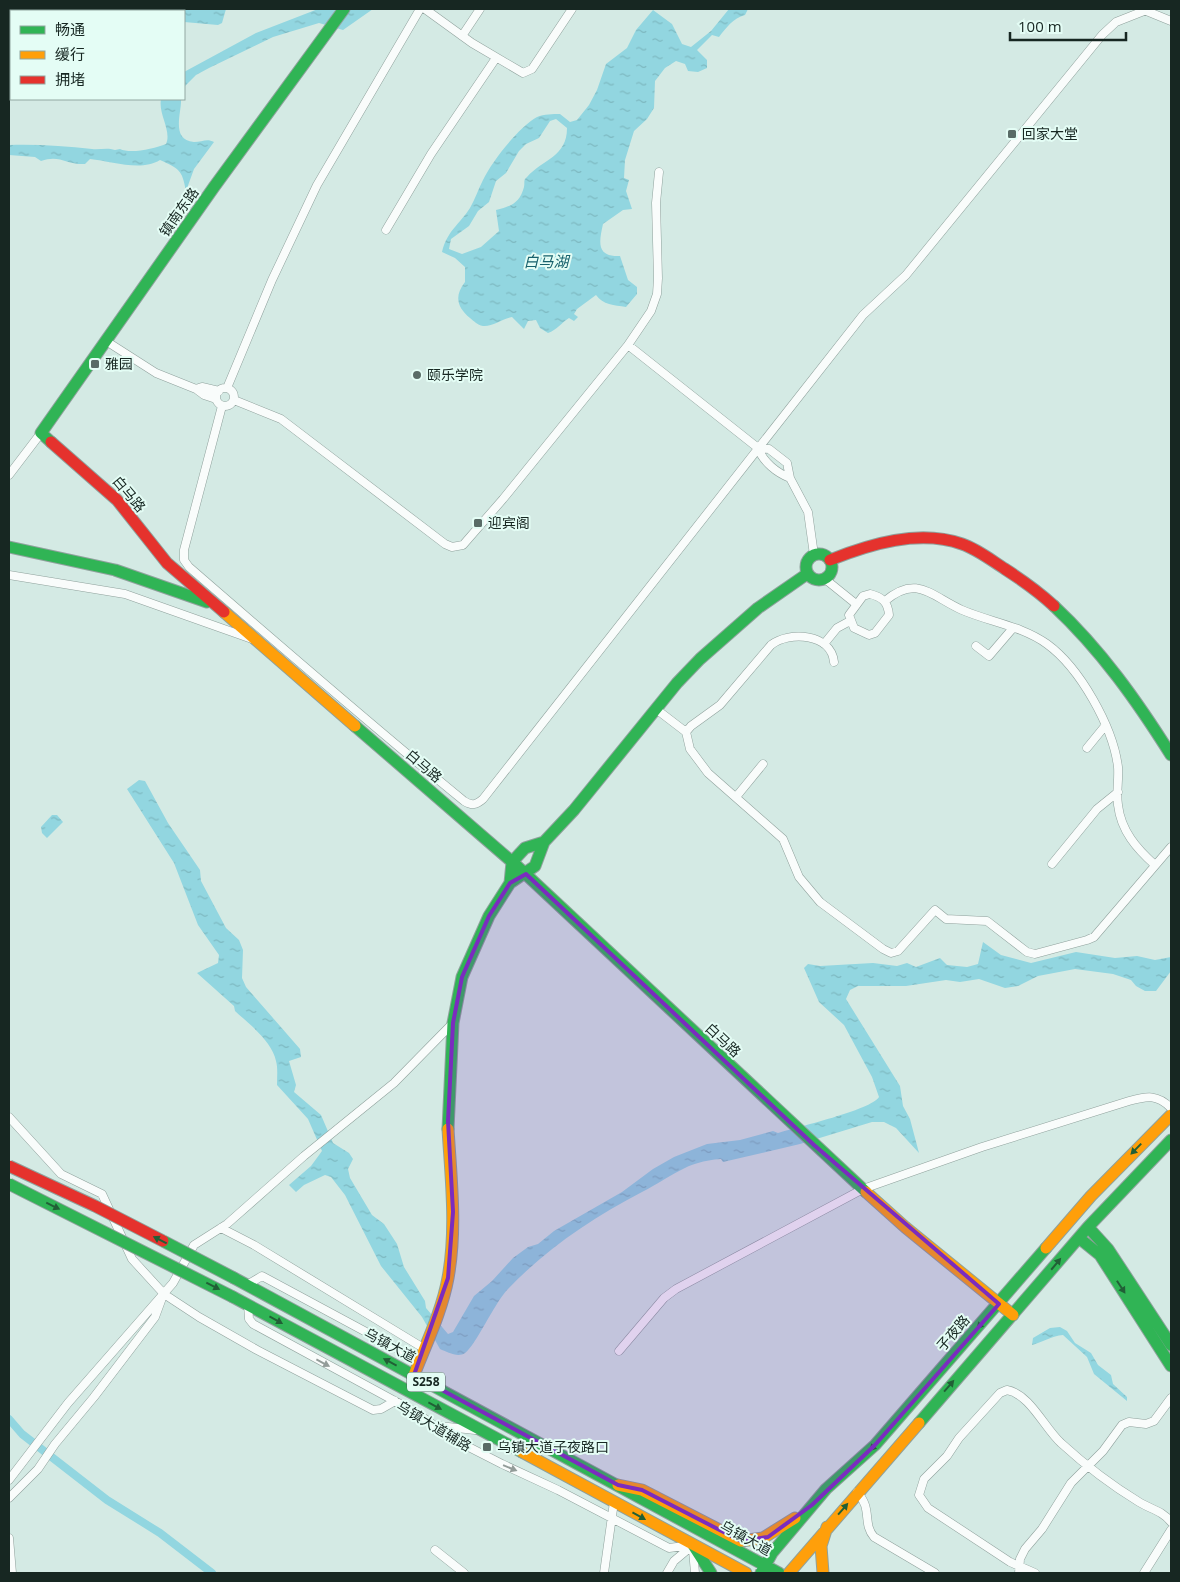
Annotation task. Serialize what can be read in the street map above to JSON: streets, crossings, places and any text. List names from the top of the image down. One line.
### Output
{"streets":{"street":["镇南东路","白马路","子夜路","乌镇大道","S258","乌镇大道辅路"]},"crossings":[["镇南东路","白马路"],["白马路","子夜路"],["子夜路","乌镇大道"],["S258","乌镇大道辅路"]],"water":["白马湖"],"places":{"transit":["回家大堂","雅园","迎宾阁","乌镇大道子夜路口"],"other":["颐乐学院"]},"legend":["畅通","缓行","拥堵"],"scale_bar":"100 m"}
